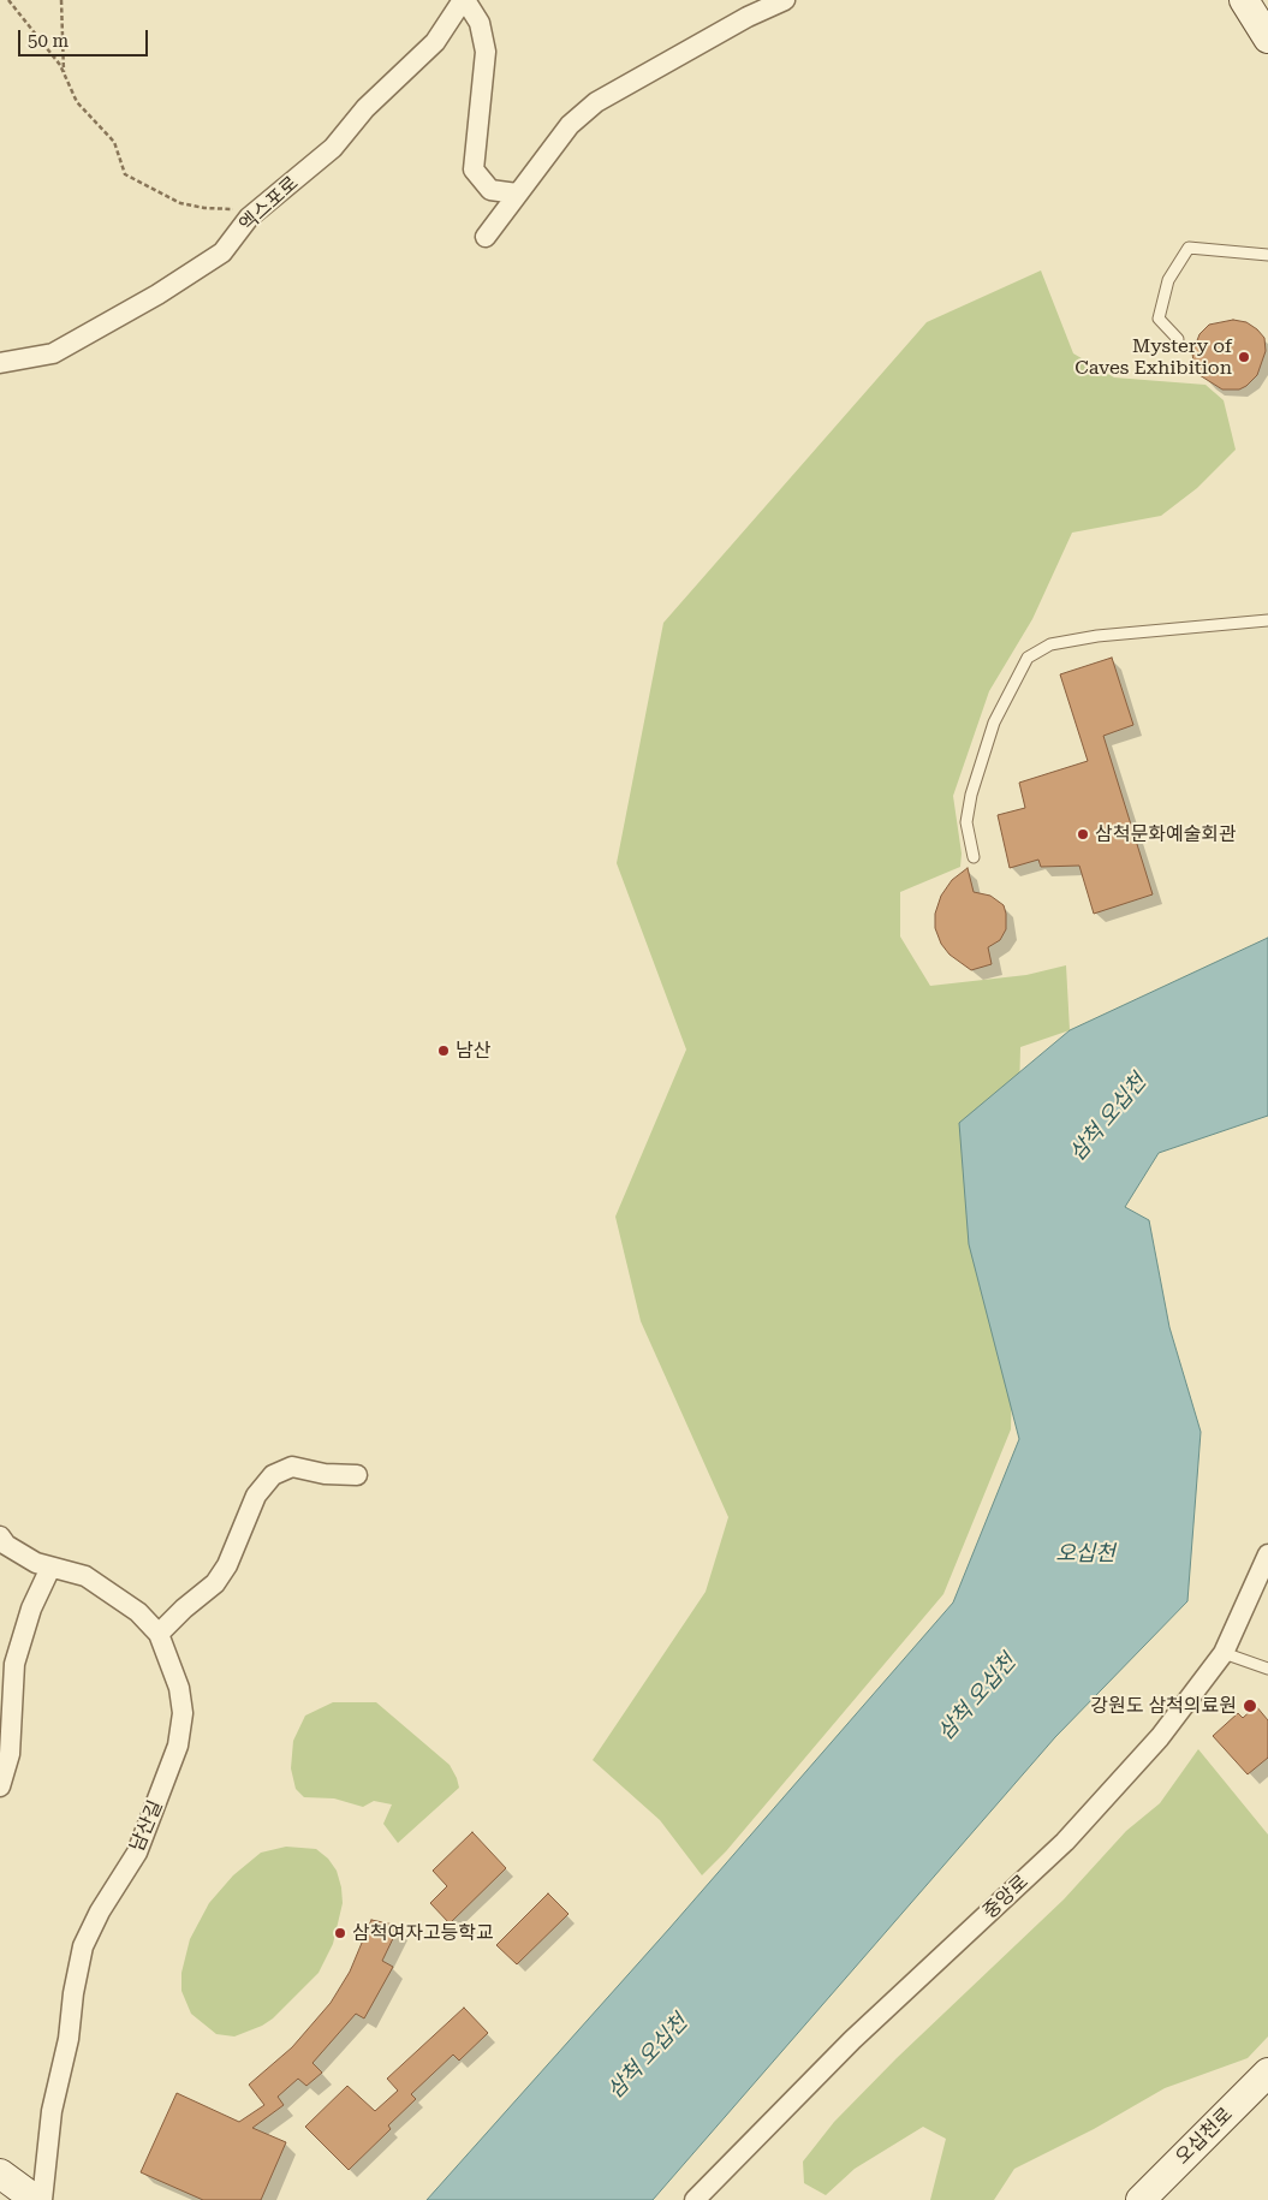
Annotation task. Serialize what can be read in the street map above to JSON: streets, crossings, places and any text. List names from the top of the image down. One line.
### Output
{"streets":{"street":["엑스포로","남산길","중앙로","오십천로"]},"water":["삼척 오십천","오십천"],"places":["Mystery of Caves Exhibition","삼척문화예술회관","남산","강원도 삼척의료원","삼척여자고등학교"],"scale_bar":"50 m"}
